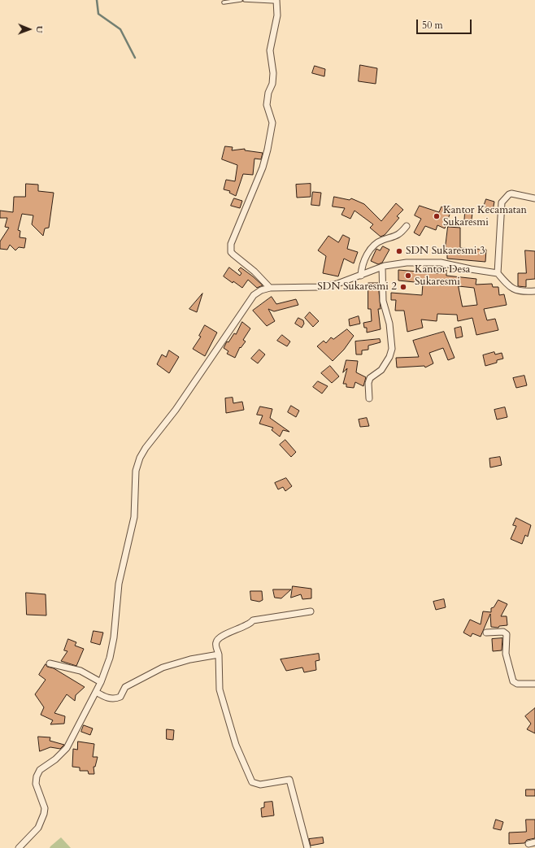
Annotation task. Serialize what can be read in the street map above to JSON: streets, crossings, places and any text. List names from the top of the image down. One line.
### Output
{"places":["Kantor Kecamatan Sukaresmi","SDN Sukaresmi 3","Kantor Desa Sukaresmi","SDN Sukaresmi 2"],"scale_bar":"50 m","north":"right"}
